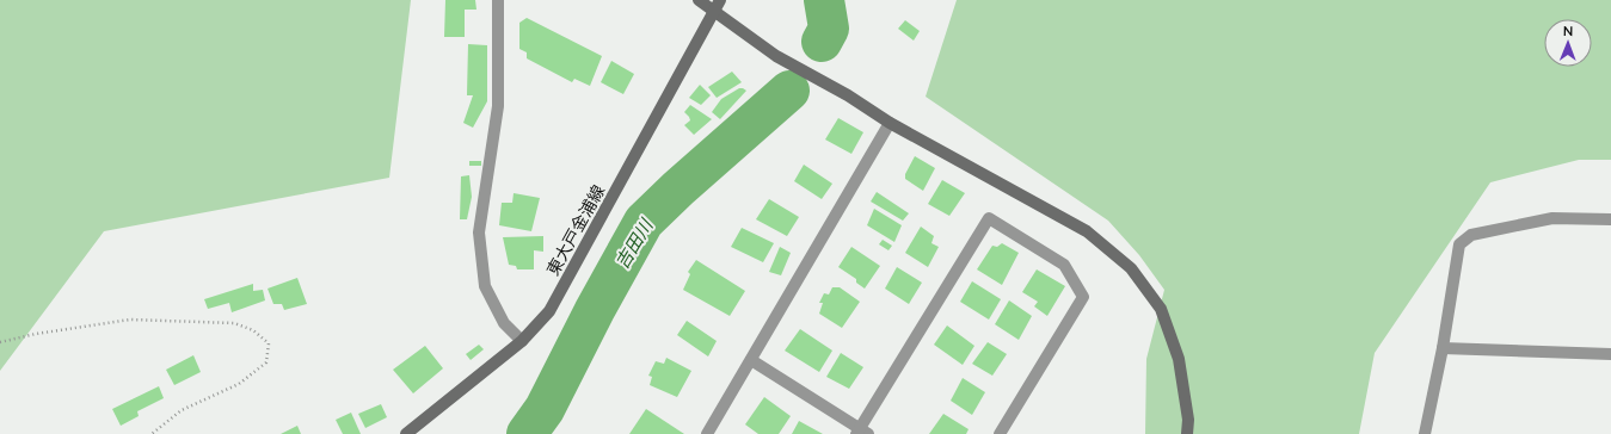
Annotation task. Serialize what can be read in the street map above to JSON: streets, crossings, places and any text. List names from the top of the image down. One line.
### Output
{"streets":{"street":["東大戸金浦線"]},"water":["吉田川"],"north":"top"}
